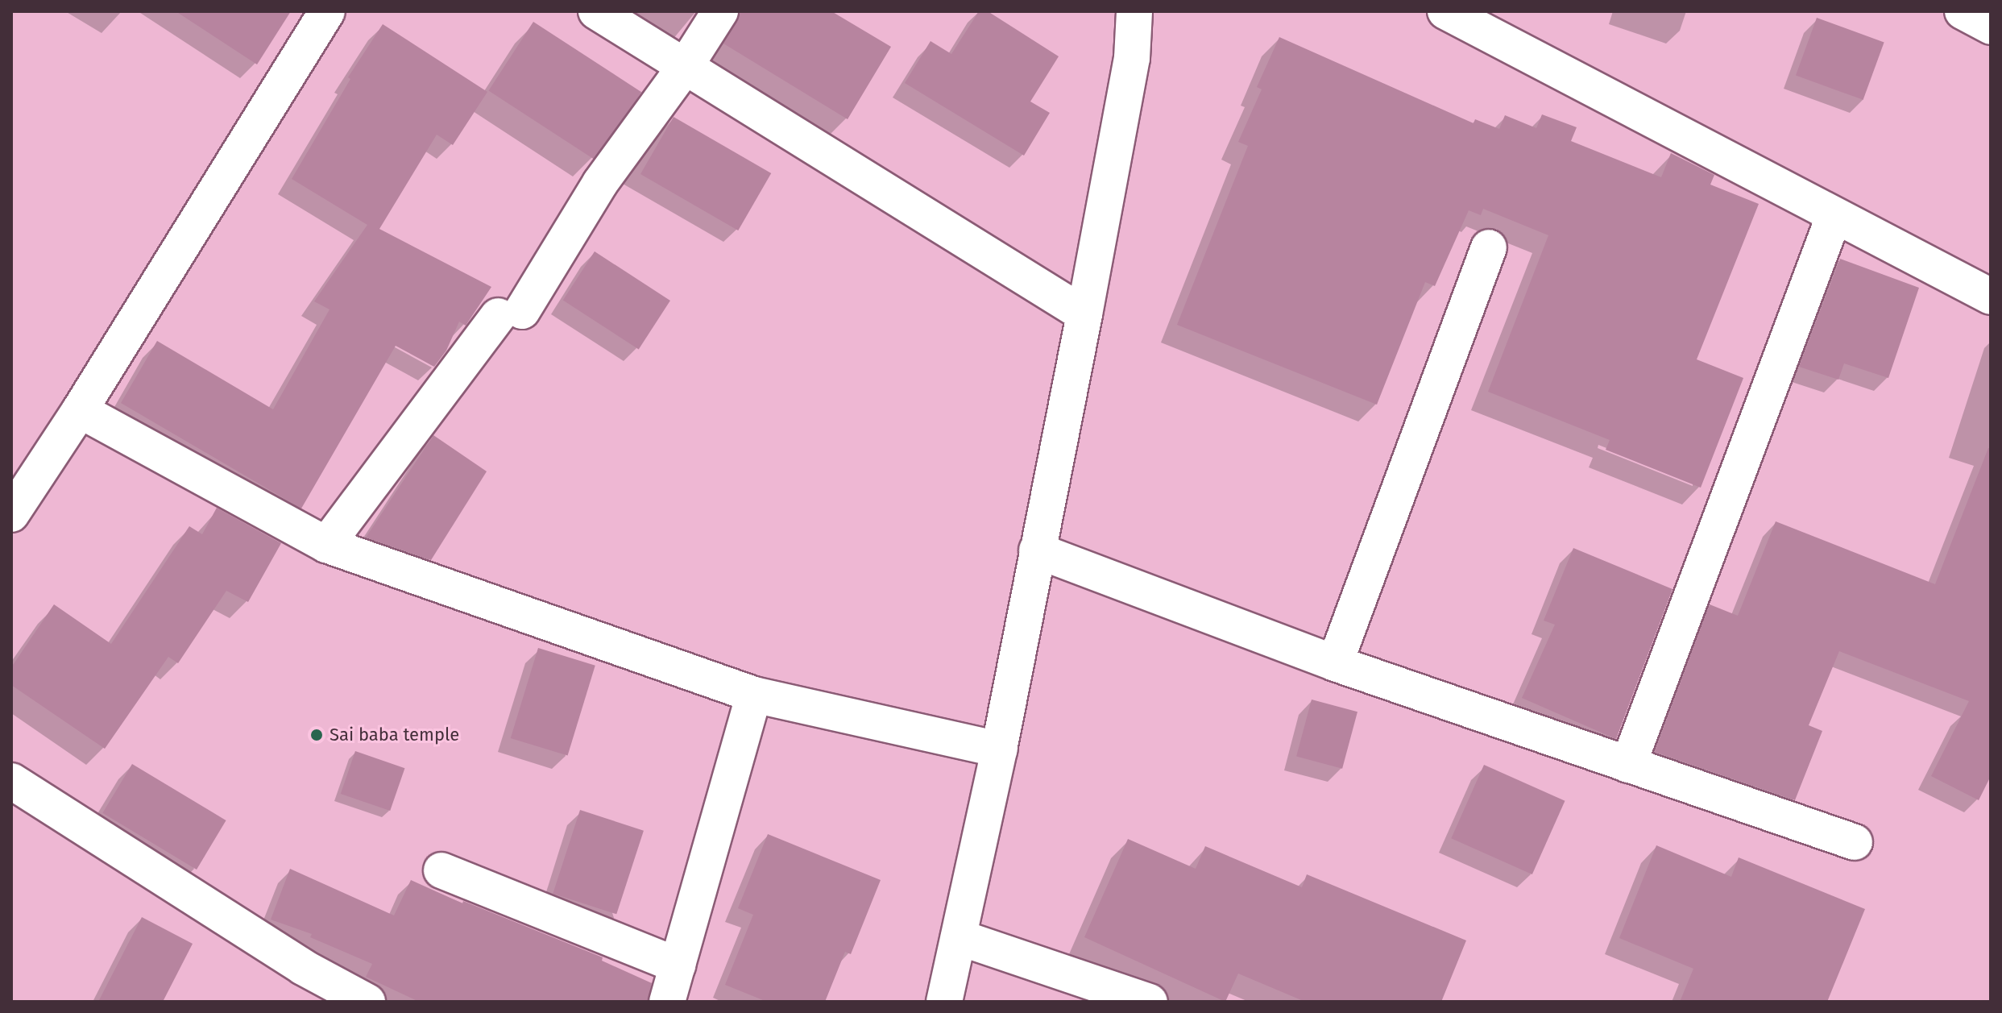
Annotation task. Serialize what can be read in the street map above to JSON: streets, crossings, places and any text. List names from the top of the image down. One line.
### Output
{"places":["Sai baba temple"]}
